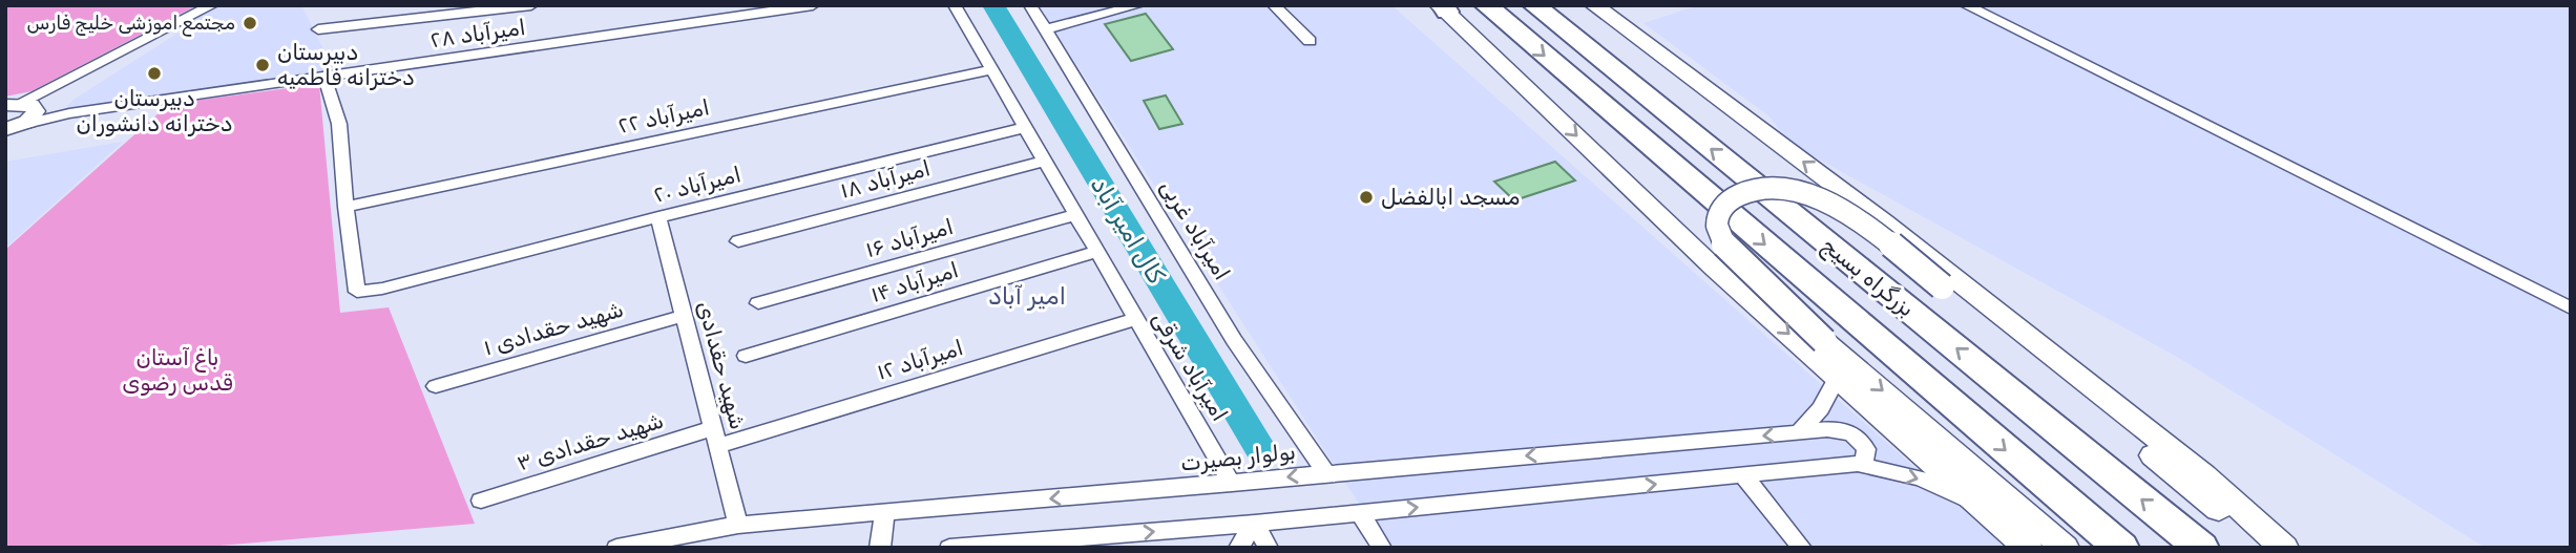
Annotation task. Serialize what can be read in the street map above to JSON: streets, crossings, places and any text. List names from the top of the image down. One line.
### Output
{"streets":{"highway":["بزرگراه بسیج"],"street":["امیرآباد ۲۸","امیرآباد ۲۲","امیرآباد ۱۸","امیرآباد ۲۰","امیرآباد غربی","امیرآباد ۱۶","امیرآباد ۱۴","شهید حقدادی ۱","امیرآباد ۱۲","شهید حقدادی","امیرآباد شرقی","شهید حقدادی ۳","بولوار بصیرت"]},"crossings":[["امیرآباد ۲۲","امیرآباد ۲۰"],["امیرآباد ۲۲","امیرآباد شرقی"],["امیرآباد ۱۸","امیرآباد شرقی"],["امیرآباد ۲۰","شهید حقدادی"],["امیرآباد ۲۰","امیرآباد شرقی"],["امیرآباد غربی","بولوار بصیرت"],["امیرآباد ۱۶","امیرآباد شرقی"],["امیرآباد ۱۴","امیرآباد شرقی"],["شهید حقدادی ۱","شهید حقدادی"],["امیرآباد ۱۲","شهید حقدادی"],["امیرآباد ۱۲","امیرآباد شرقی"],["امیرآباد ۱۲","شهید حقدادی ۳"],["شهید حقدادی","شهید حقدادی ۳"],["شهید حقدادی","بولوار بصیرت"],["امیرآباد شرقی","بولوار بصیرت"]],"districts":["امیر آباد"],"water":["کال امیر آباد"],"parks":["باغ آستان قدس رضوی"],"places":["مجتمع اموزشی خلیج فارس","دبیرستان دخترانه فاطمیه","دبیرستان دخترانه دانشوران","مسجد ابالفضل"]}
